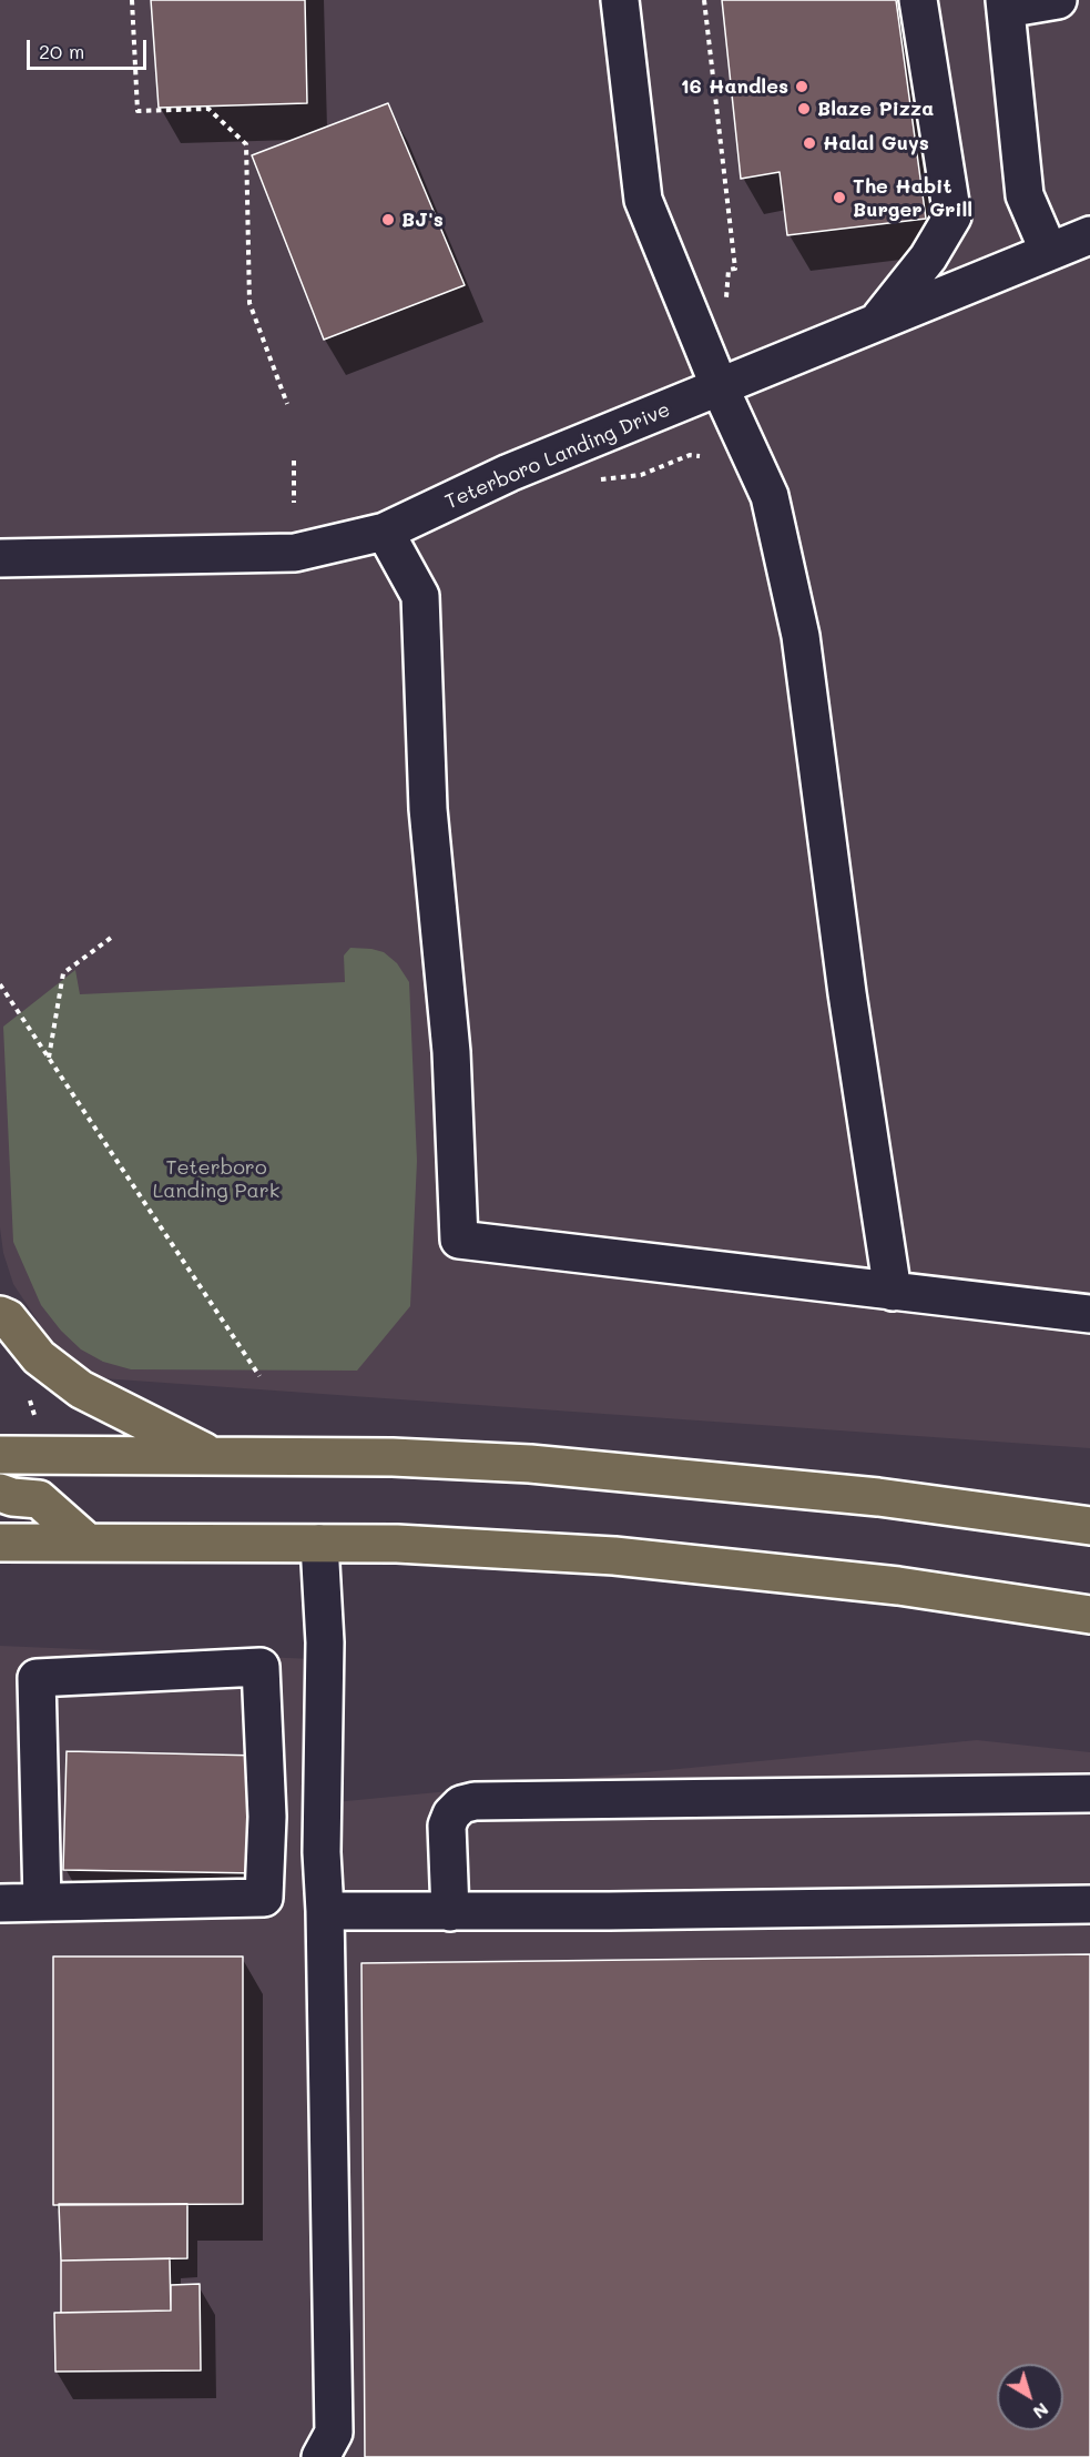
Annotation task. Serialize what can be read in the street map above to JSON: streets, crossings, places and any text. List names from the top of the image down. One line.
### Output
{"streets":{"street":["Teterboro Landing Drive"]},"parks":["Teterboro Landing Park"],"places":["16 Handles","Blaze Pizza","Halal Guys","The Habit Burger Grill","BJ's"],"scale_bar":"20 m","north":"bottom right"}
